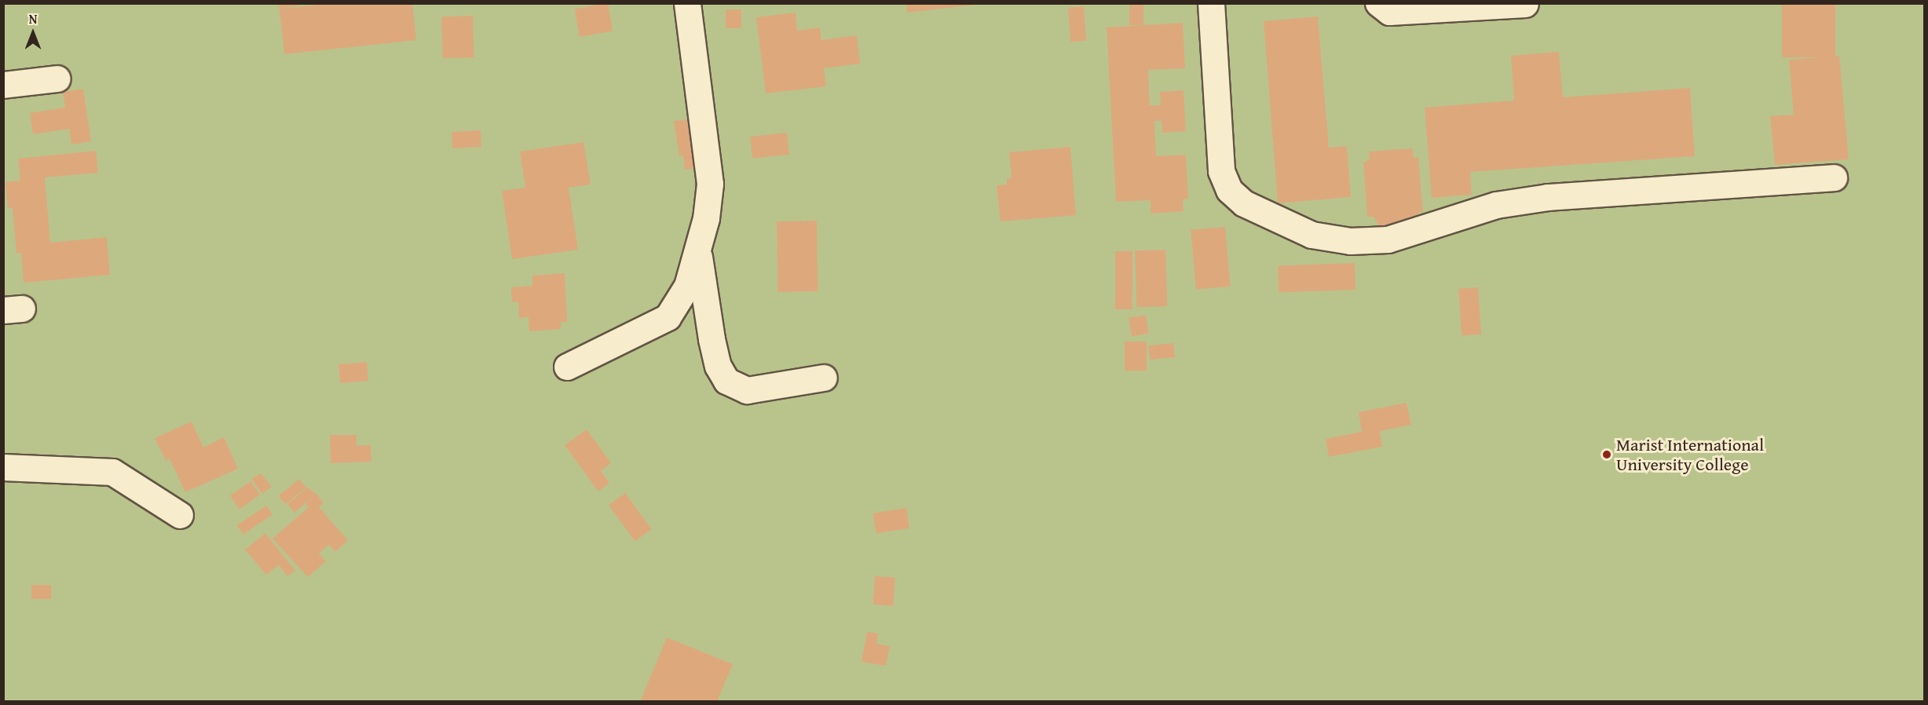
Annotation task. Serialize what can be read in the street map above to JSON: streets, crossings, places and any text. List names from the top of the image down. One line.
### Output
{"places":["Marist International University College"],"north":"top"}
